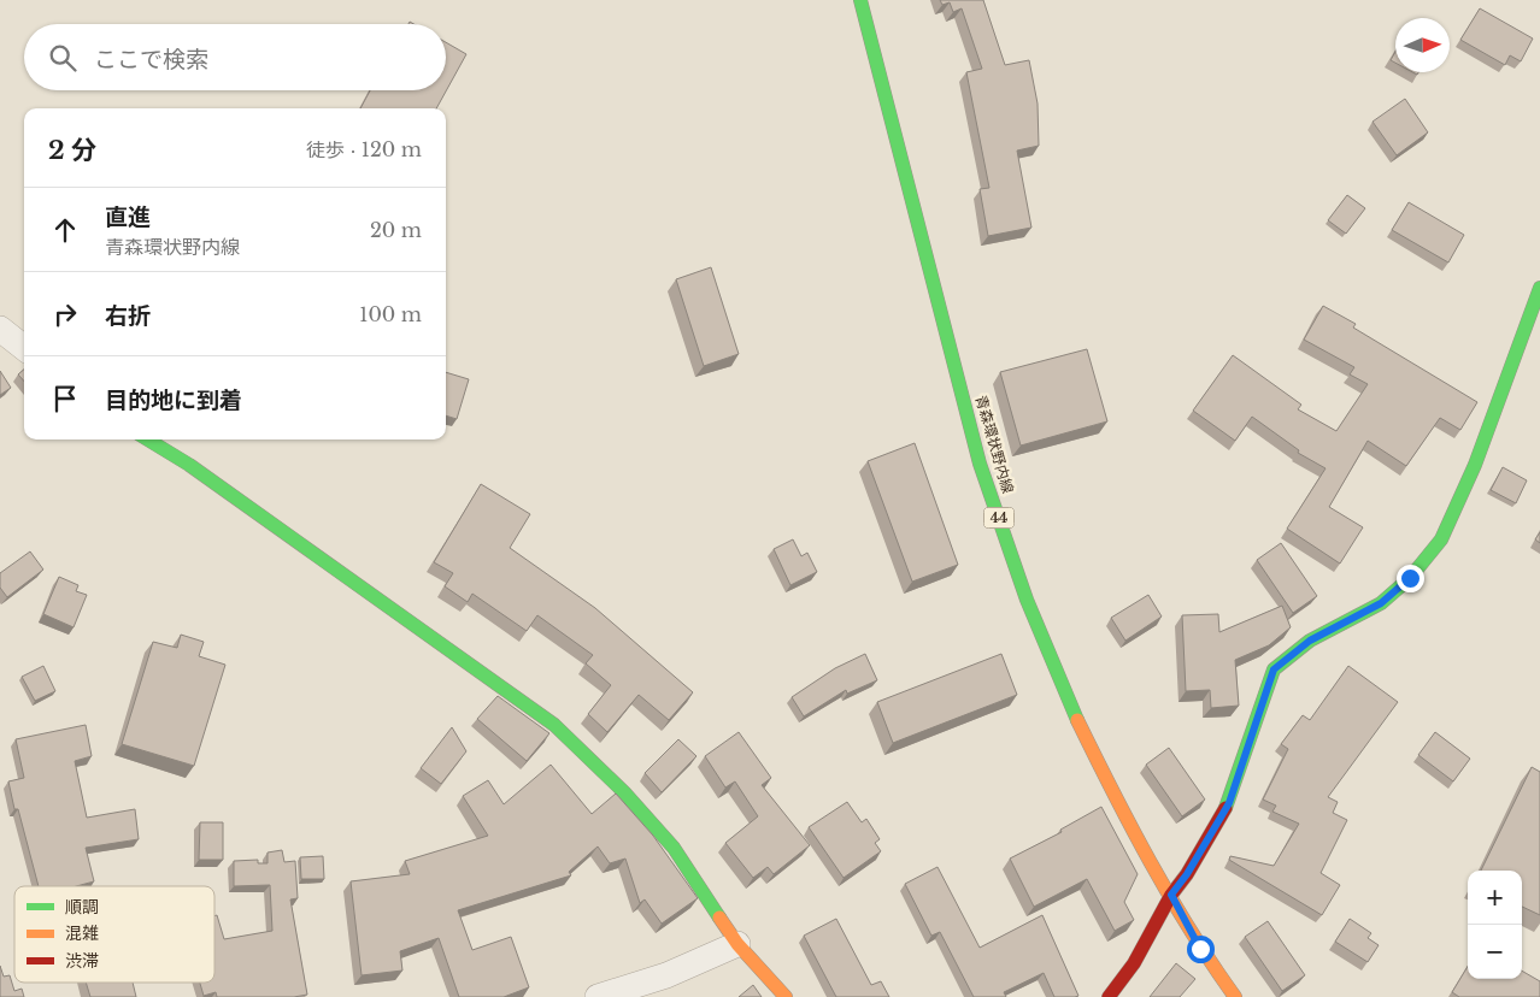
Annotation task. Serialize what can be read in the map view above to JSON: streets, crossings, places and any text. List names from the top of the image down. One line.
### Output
{"streets":{"street":["青森環状野内線","44"]},"legend":["順調","混雑","渋滞"],"north":"right","page":{"search":"ここで検索","heading":["2 分","徒歩 · 120 m"],"list":[["直進","青森環状野内線","20 m"],["右折","100 m"],"目的地に到着"],"map_buttons":["+","−"]}}
